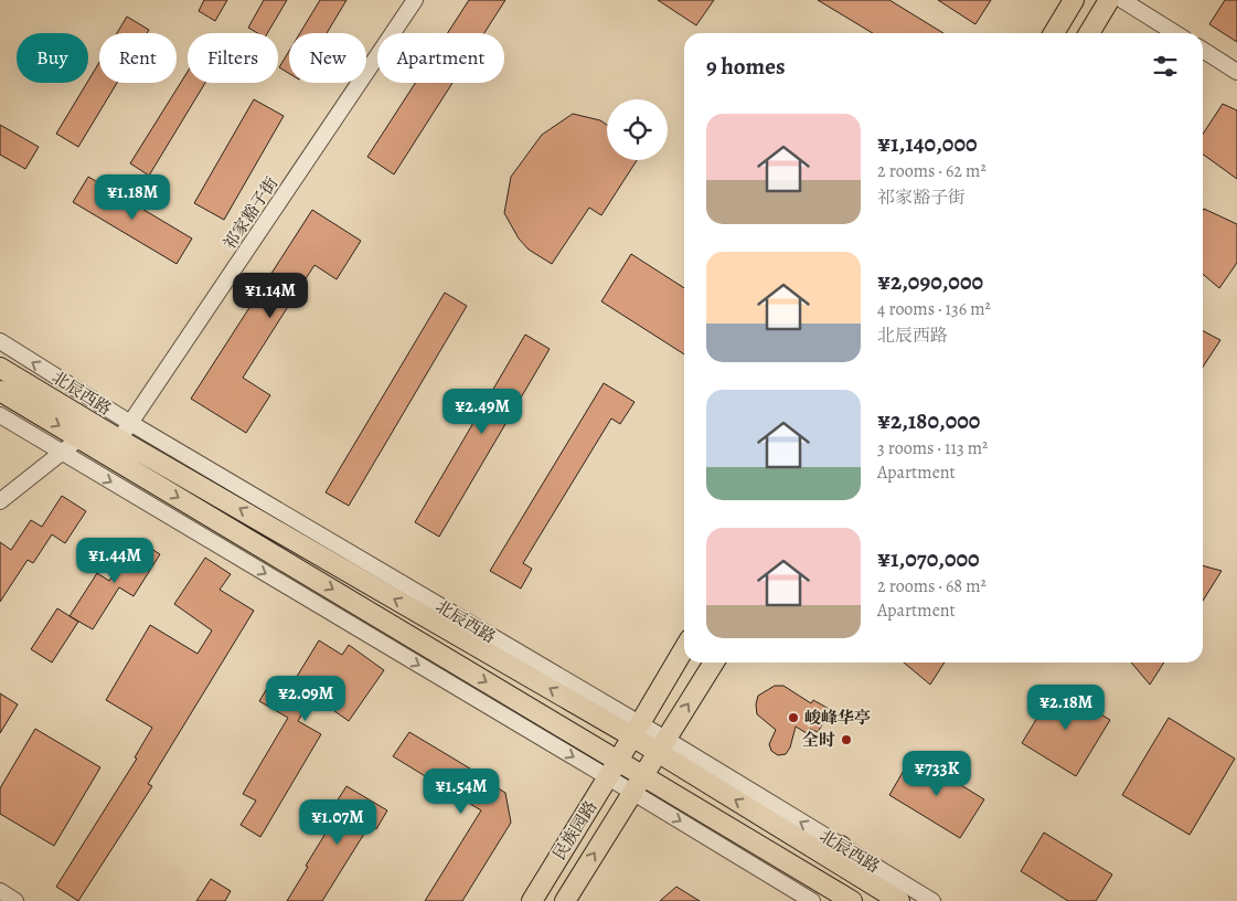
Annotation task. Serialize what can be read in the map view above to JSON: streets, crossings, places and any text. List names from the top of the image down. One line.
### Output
{"streets":{"main road":["北辰西路","民族园路"],"street":["祁家豁子街"]},"crossings":[["祁家豁子街","北辰西路"],["北辰西路","民族园路"]],"places":["峻峰华亭","全时"],"page":{"chip":["Buy","Rent","Filters","New","Apartment"],"heading":"9 homes","list":[{"name":"¥1,140,000","note":"2 rooms · 62 m² · 祁家豁子街"},{"name":"¥2,090,000","note":"4 rooms · 136 m² · 北辰西路"},{"name":"¥2,180,000","note":"3 rooms · 113 m² · Apartment"},{"name":"¥1,070,000","note":"2 rooms · 68 m² · Apartment"}],"price":["¥1.18M","¥1.14M","¥2.49M","¥1.44M","¥2.09M","¥2.18M","¥733K","¥1.54M","¥1.07M"]}}
